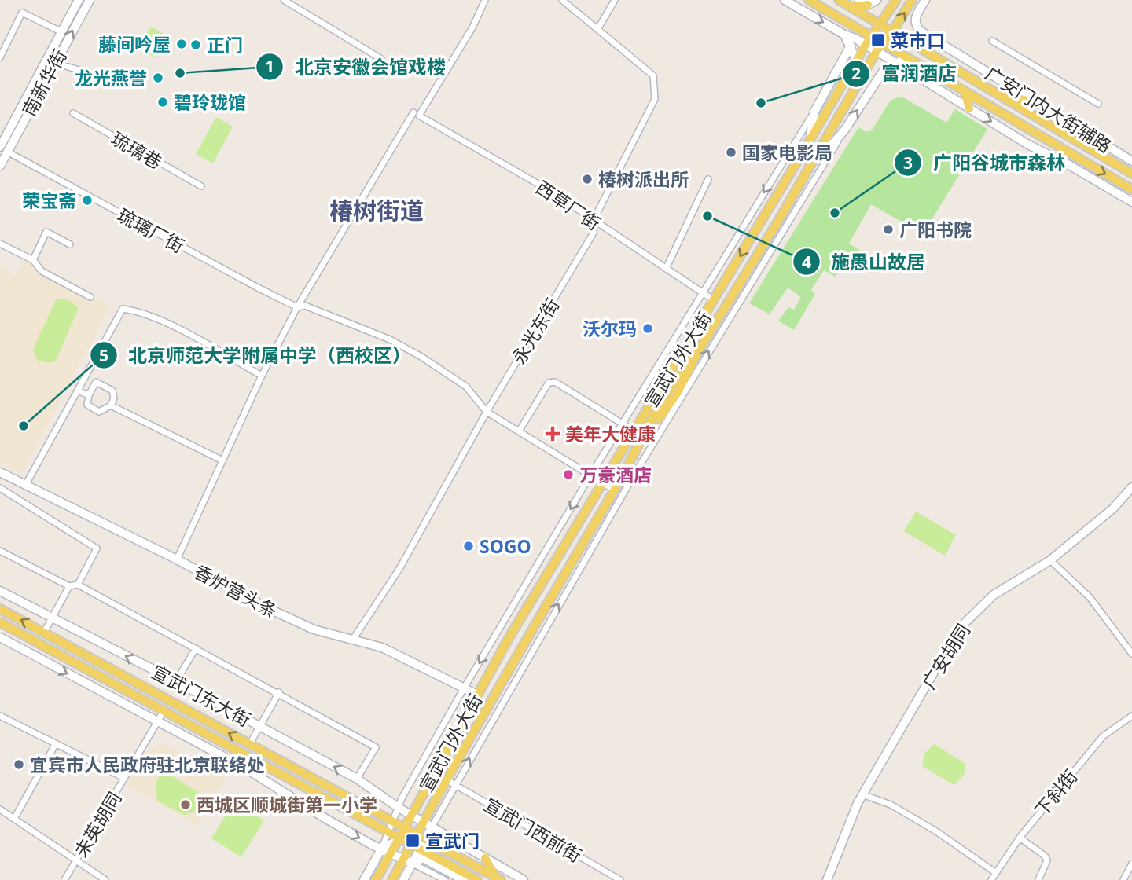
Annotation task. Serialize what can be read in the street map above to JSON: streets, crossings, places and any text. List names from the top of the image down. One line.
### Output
{"streets":{"main road":["宣武门外大街","宣武门东大街"],"street":["南新华街","广安门内大街辅路","琉璃巷","西草厂街","琉璃厂街","永光东街","香炉营头条","广安胡同","下斜街","未英胡同","宣武门西前街"]},"crossings":[["南新华街","琉璃厂街"],["广安门内大街辅路","宣武门外大街"],["西草厂街","永光东街"],["西草厂街","宣武门外大街"],["琉璃厂街","永光东街"],["琉璃厂街","宣武门外大街"],["永光东街","香炉营头条"],["宣武门外大街","香炉营头条"],["宣武门外大街","宣武门东大街"],["宣武门外大街","宣武门西前街"],["宣武门东大街","未英胡同"]],"districts":["椿树街道"],"places":{"transit":["菜市口","宣武门"],"other":["藤间吟屋","正门","北京安徽会馆戏楼","龙光燕誉","碧玲珑馆","富润酒店","国家电影局","椿树派出所","荣宝斋","广阳谷城市森林","施愚山故居","广阳书院","沃尔玛","北京师范大学附属中学（西校区）","万豪酒店","SOGO","宜宾市人民政府驻北京联络处","西城区顺城街第一小学"],"health":["美年大健康"]}}
